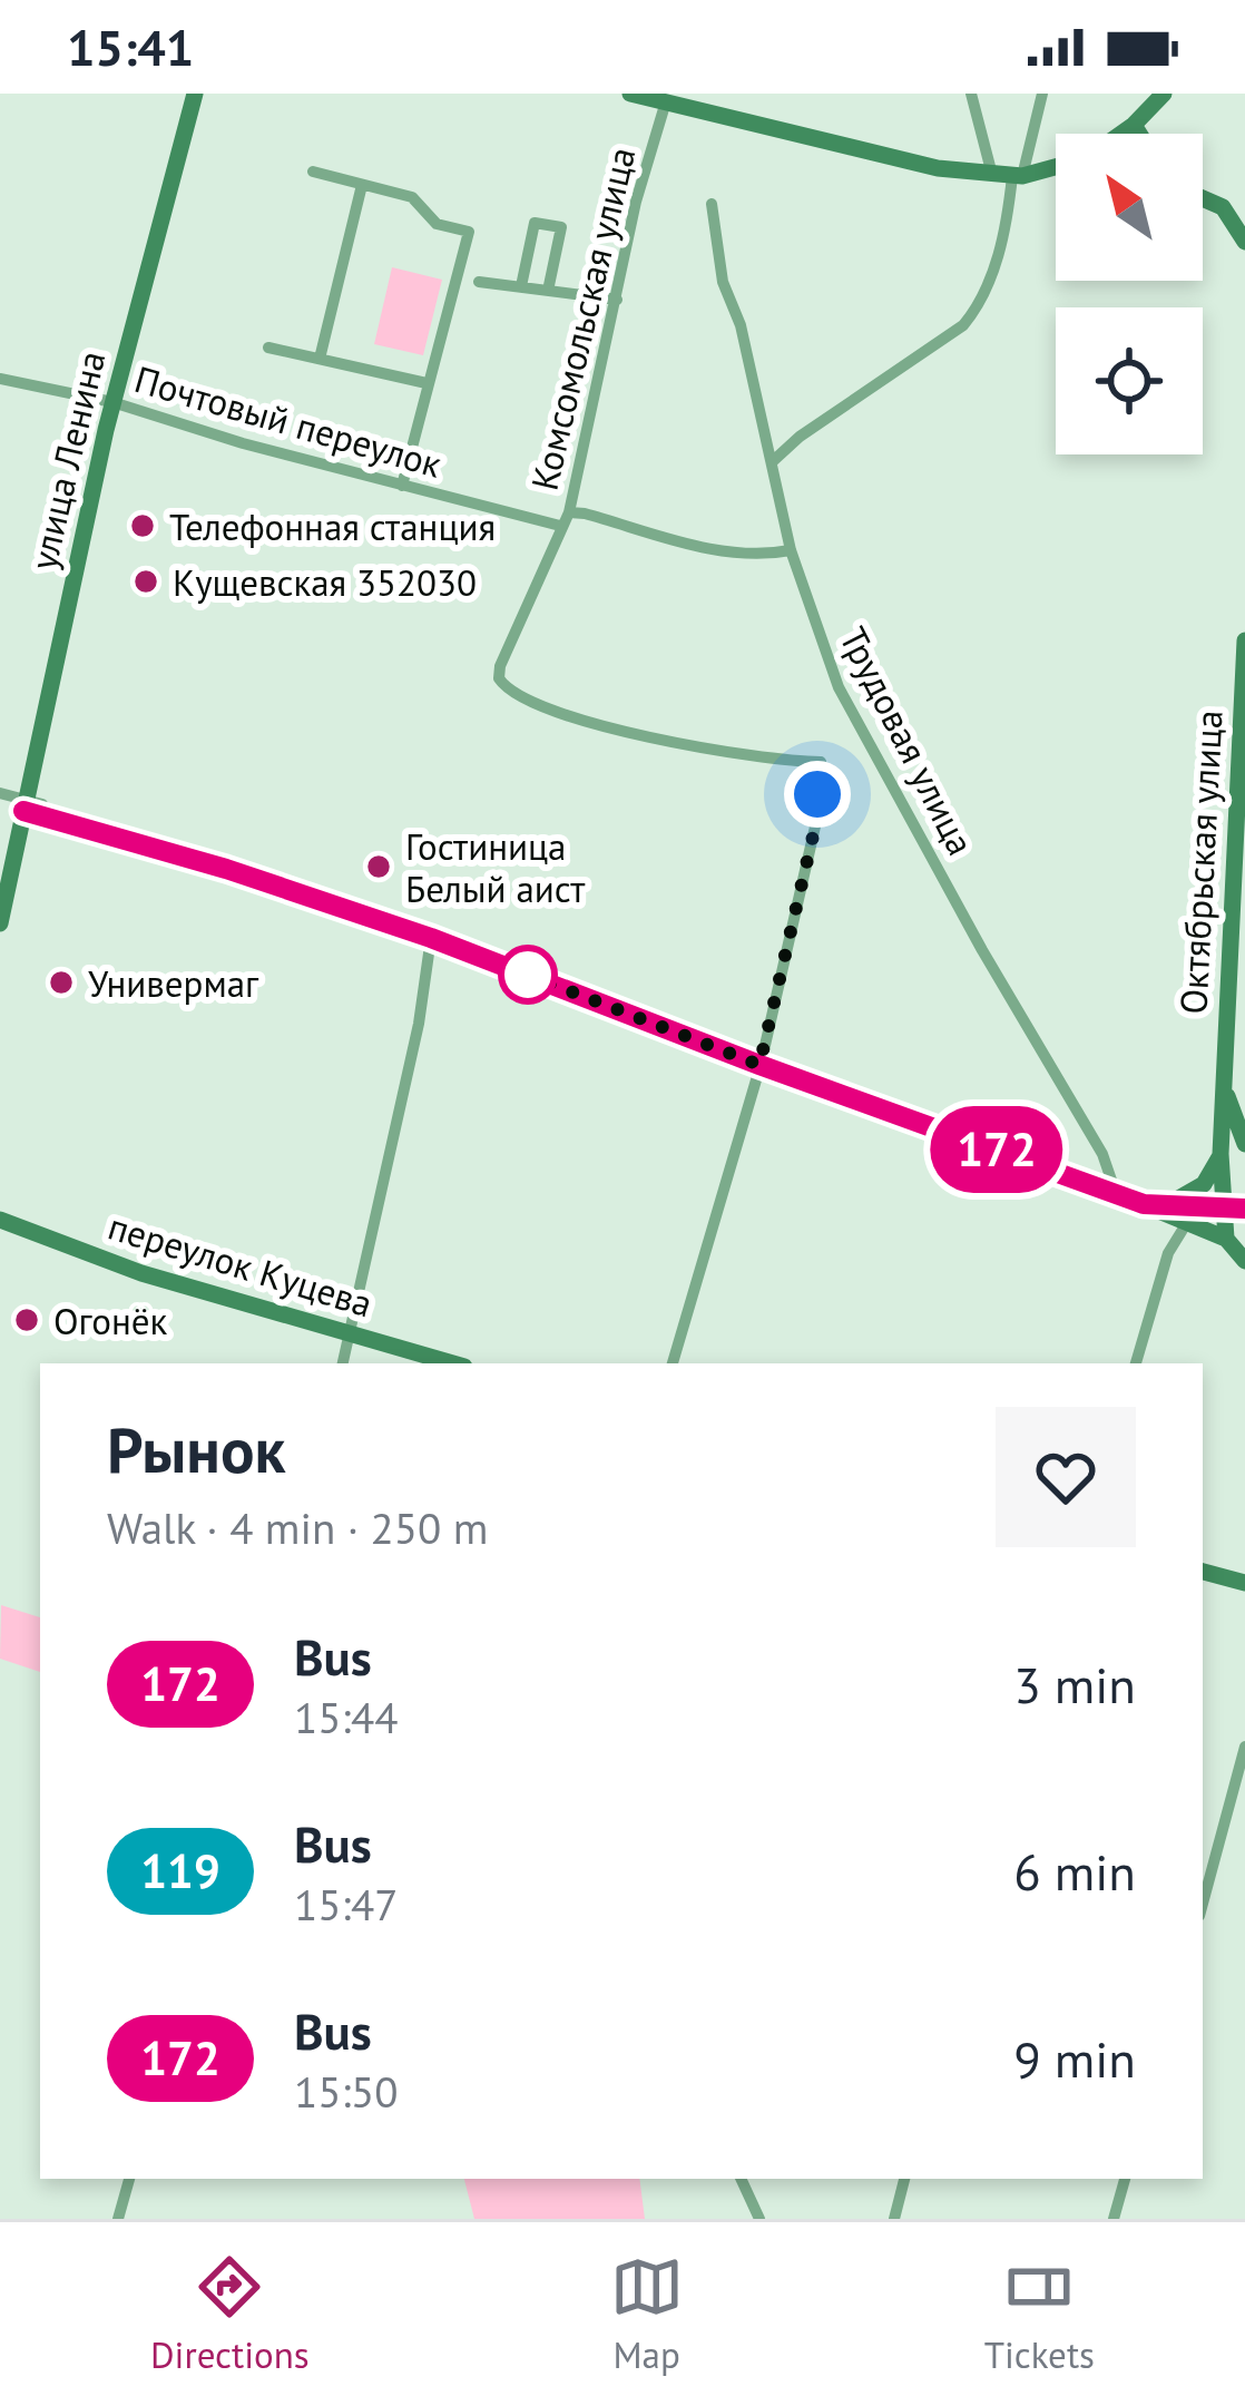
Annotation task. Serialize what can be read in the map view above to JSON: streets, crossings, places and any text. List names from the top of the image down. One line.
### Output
{"streets":{"street":["Комсомольская улица","Почтовый переулок","улица Ленина","Трудовая улица","Октябрьская улица","переулок Куцева"]},"crossings":[["Комсомольская улица","Почтовый переулок"],["Почтовый переулок","улица Ленина"]],"places":["Телефонная станция","Кущевская 352030","Гостиница Белый аист","Универмаг","Огонёк"],"lines":["bus line 172"],"north":"top left","page":{"status":"15:41","on_map":"172","heading":["Рынок","Walk · 4 min · 250 m"],"list":[{"mark":"172","name":"Bus","note":"15:44","value":"3 min"},{"mark":"119","name":"Bus","note":"15:47","value":"6 min"},{"mark":"172","name":"Bus","note":"15:50","value":"9 min"}],"tabs":["Directions","Map","Tickets"]}}
